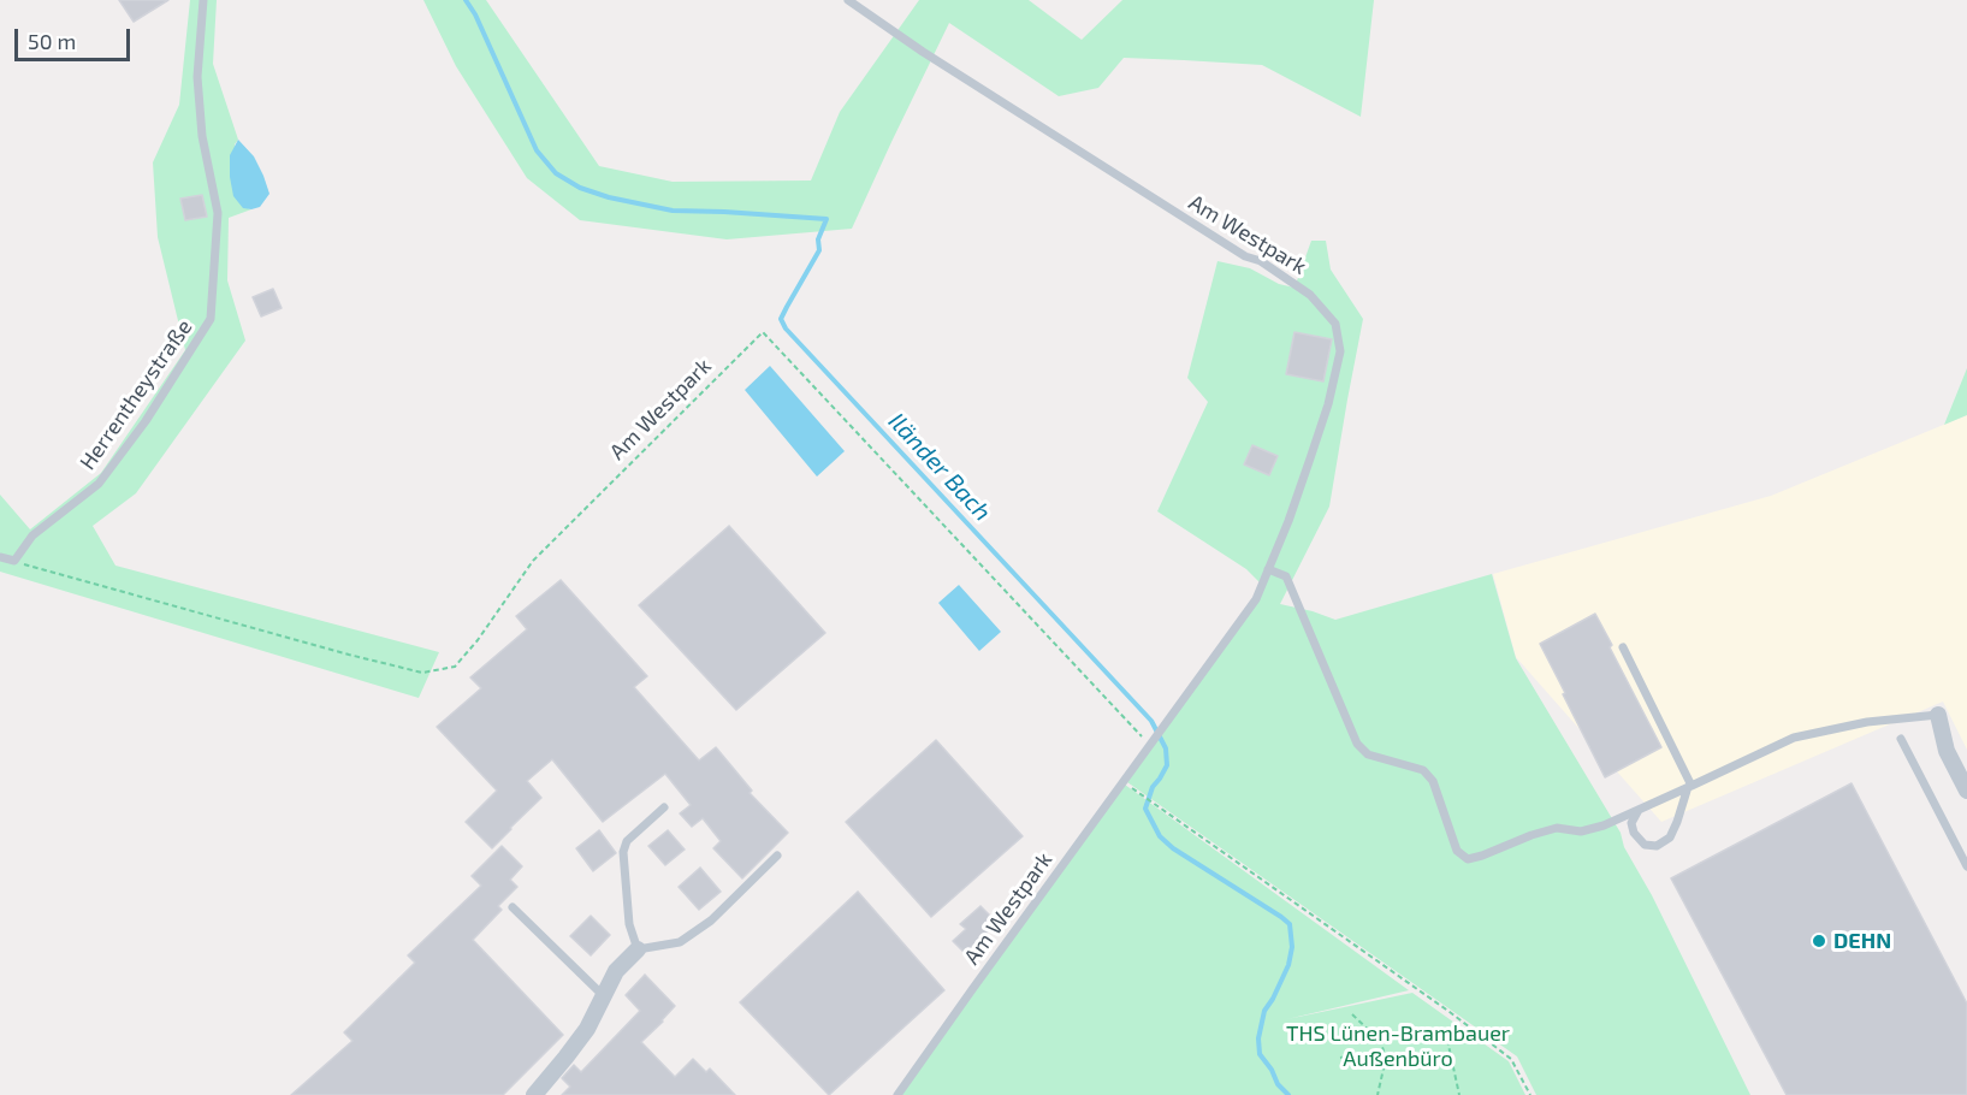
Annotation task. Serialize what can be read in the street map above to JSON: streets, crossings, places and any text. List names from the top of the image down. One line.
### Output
{"streets":{"lane":["Am Westpark","Herrentheystraße"]},"crossings":[["Am Westpark","Herrentheystraße"]],"water":["Iländer Bach"],"parks":["THS Lünen-Brambauer Außenbüro"],"places":["DEHN"],"scale_bar":"50 m"}
